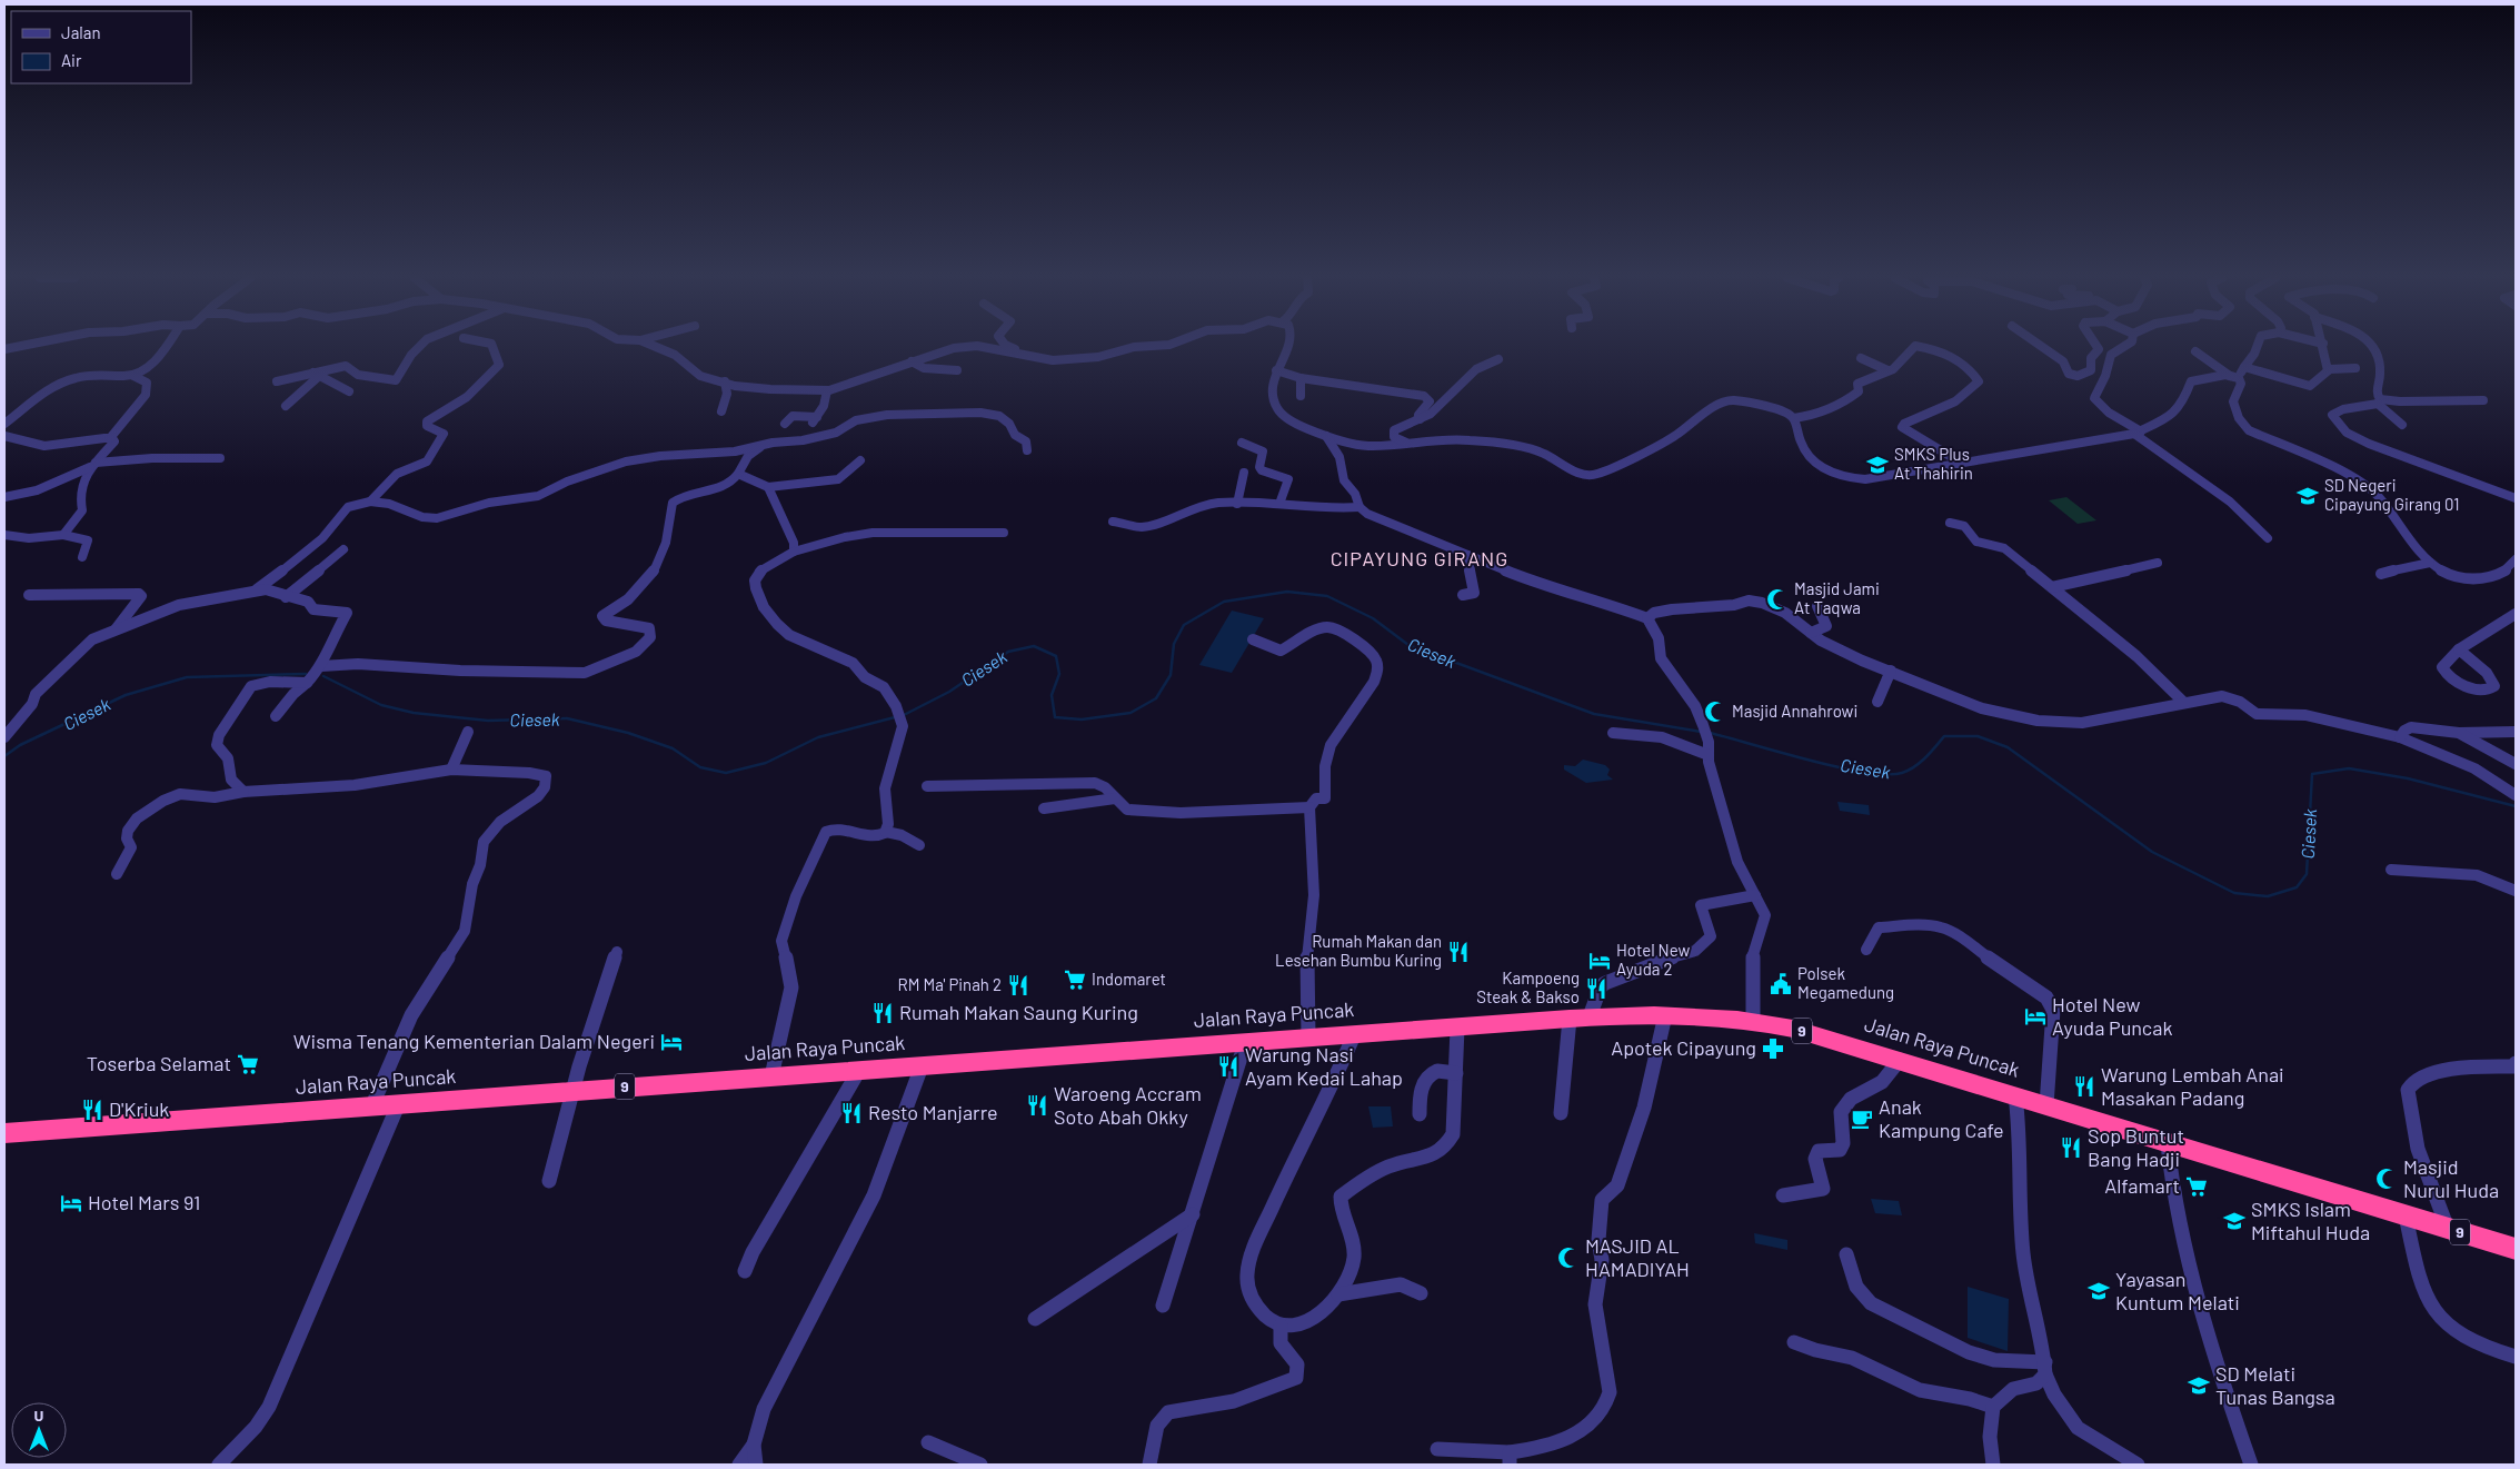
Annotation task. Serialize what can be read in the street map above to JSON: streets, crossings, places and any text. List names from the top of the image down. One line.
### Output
{"streets":{"highway":["Jalan Raya Puncak","9"]},"districts":["CIPAYUNG GIRANG"],"water":["Ciesek"],"places":{"school or university":["SMKS Plus At Thahirin","SD Negeri Cipayung Girang 01","SMKS Islam Miftahul Huda","Yayasan Kuntum Melati","SD Melati Tunas Bangsa"],"mosque":["Masjid Jami At Taqwa","Masjid Annahrowi","Masjid Nurul Huda","MASJID AL HAMADIYAH"],"restaurant":["Rumah Makan dan Lesehan Bumbu Kuring","RM Ma' Pinah 2","Kampoeng Steak & Bakso","Rumah Makan Saung Kuring","Warung Nasi Ayam Kedai Lahap","Warung Lembah Anai Masakan Padang","Waroeng Accram Soto Abah Okky","D'Kriuk","Resto Manjarre","Sop Buntut Bang Hadji"],"hotel":["Hotel New Ayuda 2","Hotel New Ayuda Puncak","Wisma Tenang Kementerian Dalam Negeri","Hotel Mars 91"],"supermarket":["Indomaret","Toserba Selamat","Alfamart"],"public building":["Polsek Megamedung"],"pharmacy":["Apotek Cipayung"],"cafe":["Anak Kampung Cafe"]},"legend":["Jalan","Air"],"north":"top"}
